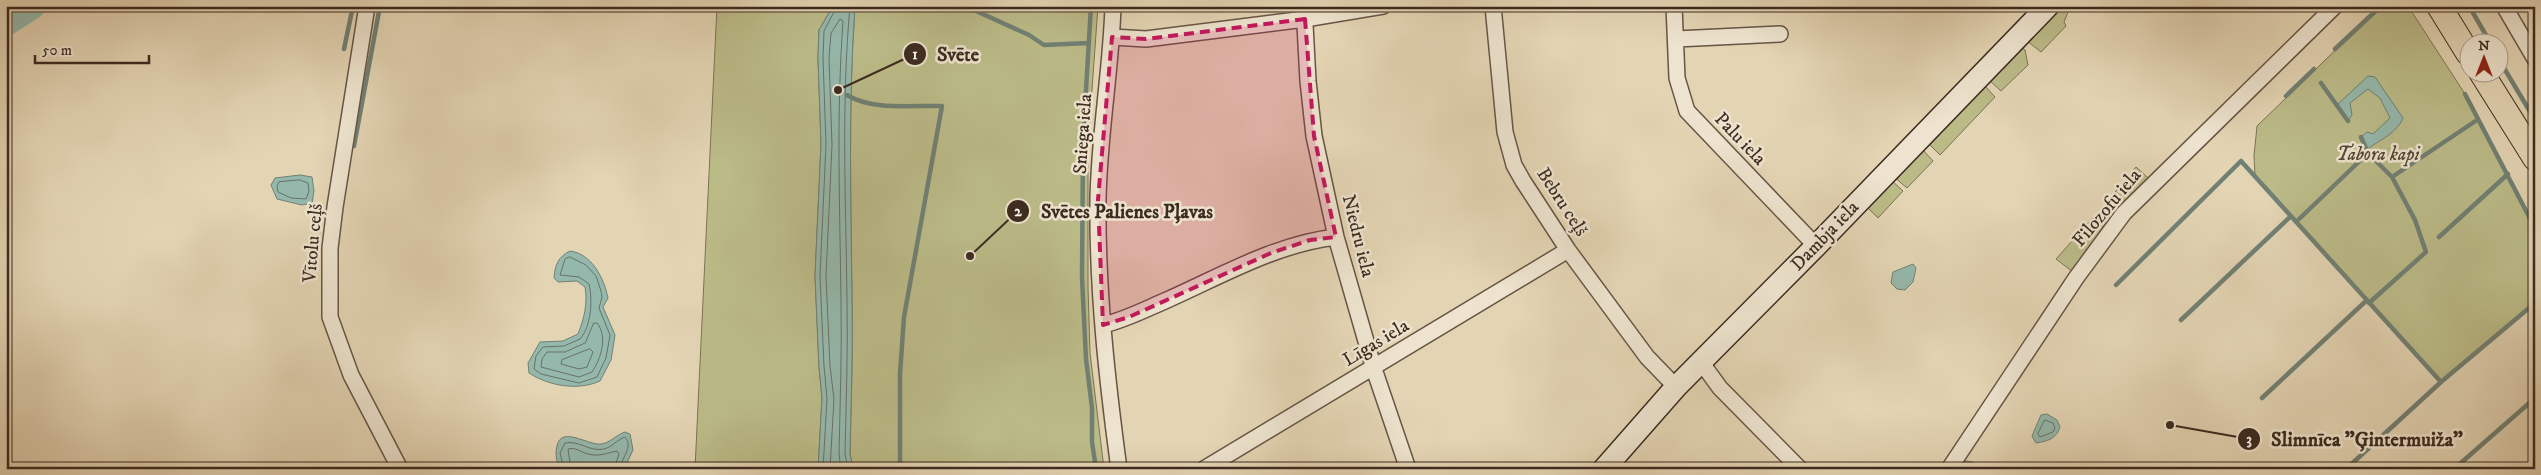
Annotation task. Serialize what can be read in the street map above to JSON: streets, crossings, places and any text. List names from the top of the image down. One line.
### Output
{"streets":{"street":["Sniega iela","Palu iela","Bebru ceļš","Filozofu iela","Niedru iela","Dambja iela","Vītolu ceļš","Līgas iela"]},"crossings":[["Palu iela","Dambja iela"],["Bebru ceļš","Dambja iela"],["Bebru ceļš","Līgas iela"],["Niedru iela","Līgas iela"]],"parks":["Tabora kapi"],"places":["Svēte","Svētes Palienes Pļavas","Slimnīca \"Ģintermuiža\""],"scale_bar":"50 m","north":"top"}
